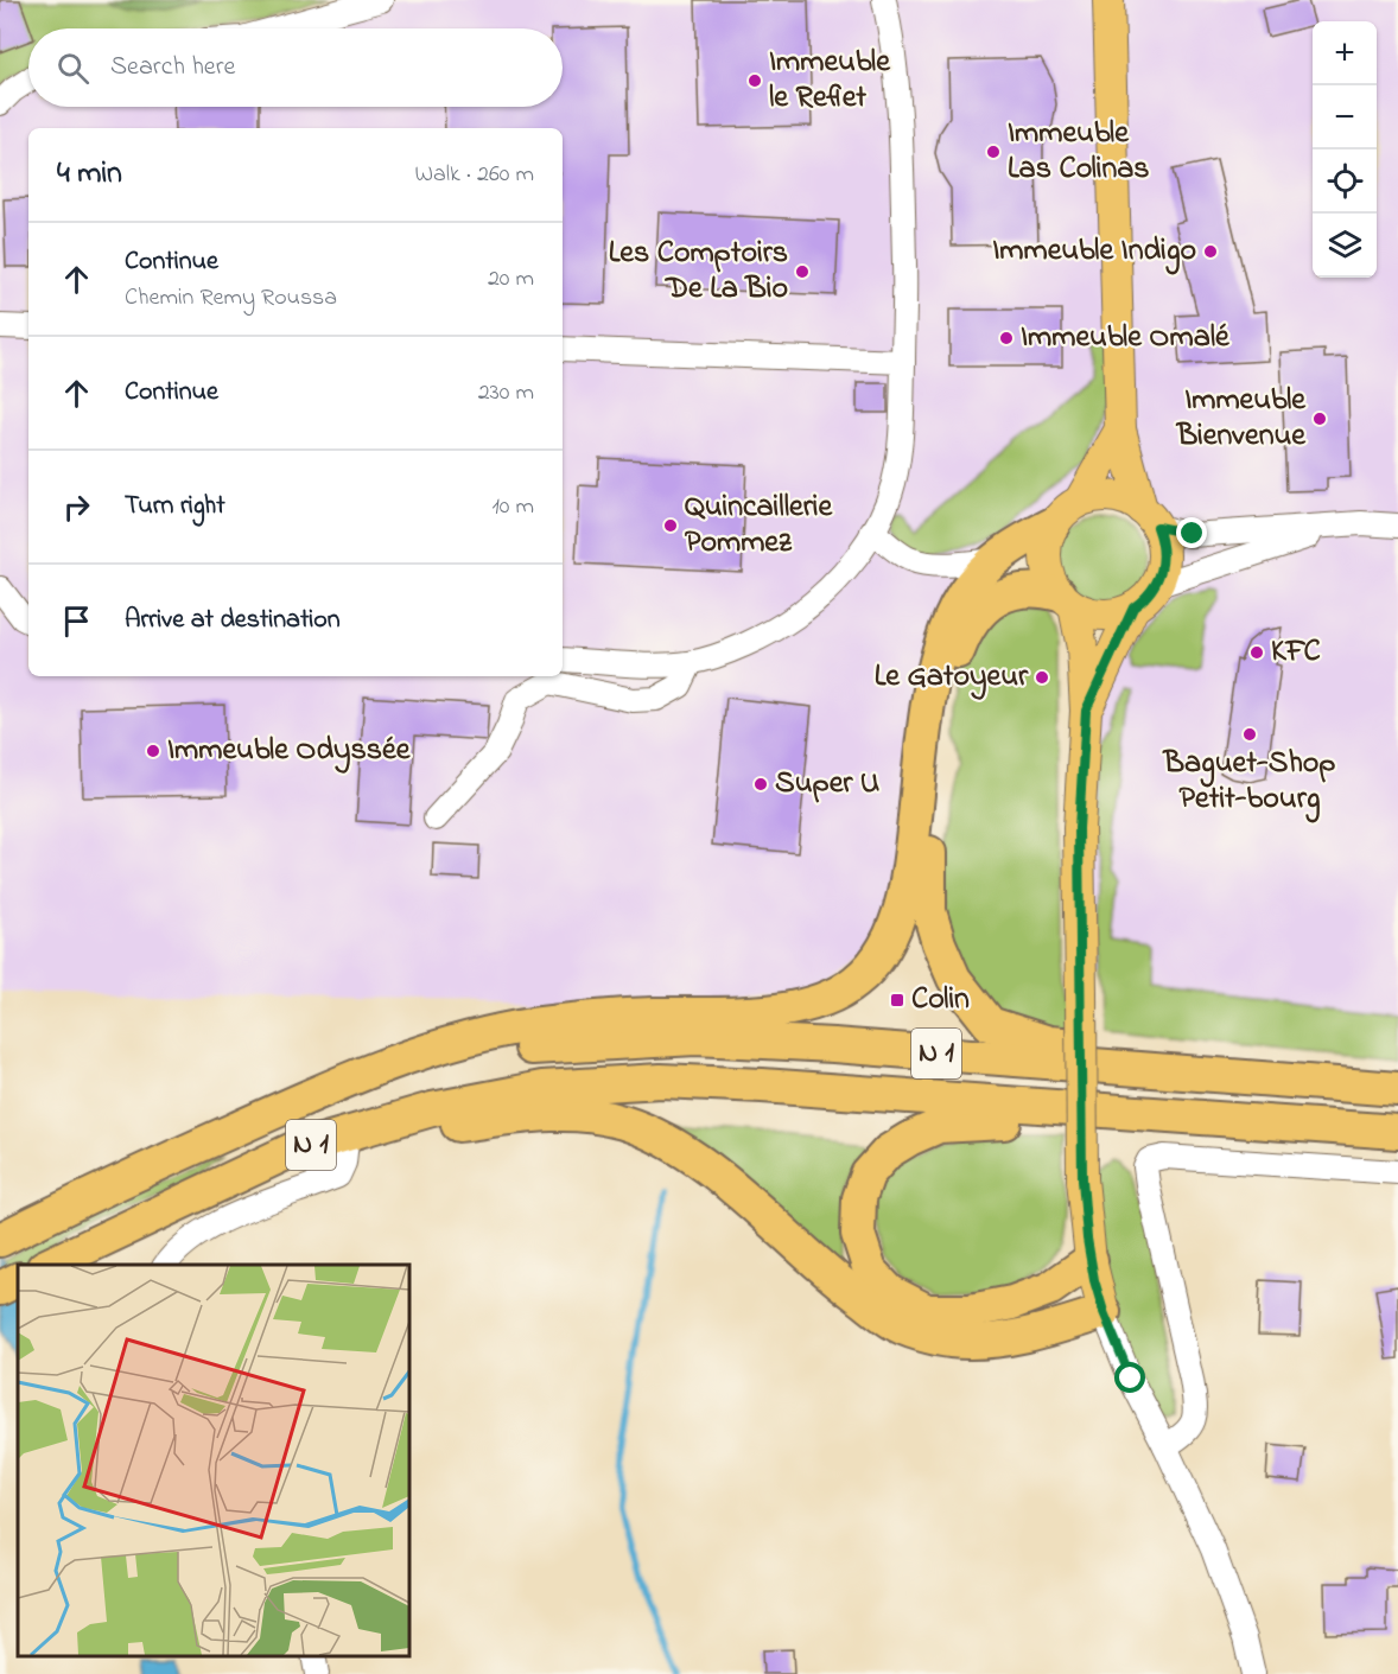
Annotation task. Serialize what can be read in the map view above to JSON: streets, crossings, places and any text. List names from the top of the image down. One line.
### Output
{"streets":{"highway":["N 1"]},"places":{"other":["Immeuble le Reflet","Immeuble Las Colinas","Immeuble Indigo","Les Comptoirs De La Bio","Immeuble Omalé","Immeuble Bienvenue","Quincaillerie Pommez","KFC","Le Gatoyeur","Baguet-Shop Petit-bourg","Immeuble Odyssée","Super U"],"transit":["Colin"]},"page":{"map_buttons":["+","−"],"search":"Search here","heading":["4 min","Walk · 260 m"],"list":[["Continue","Chemin Remy Roussa","20 m"],["Continue","230 m"],["Turn right","10 m"],"Arrive at destination"]}}
